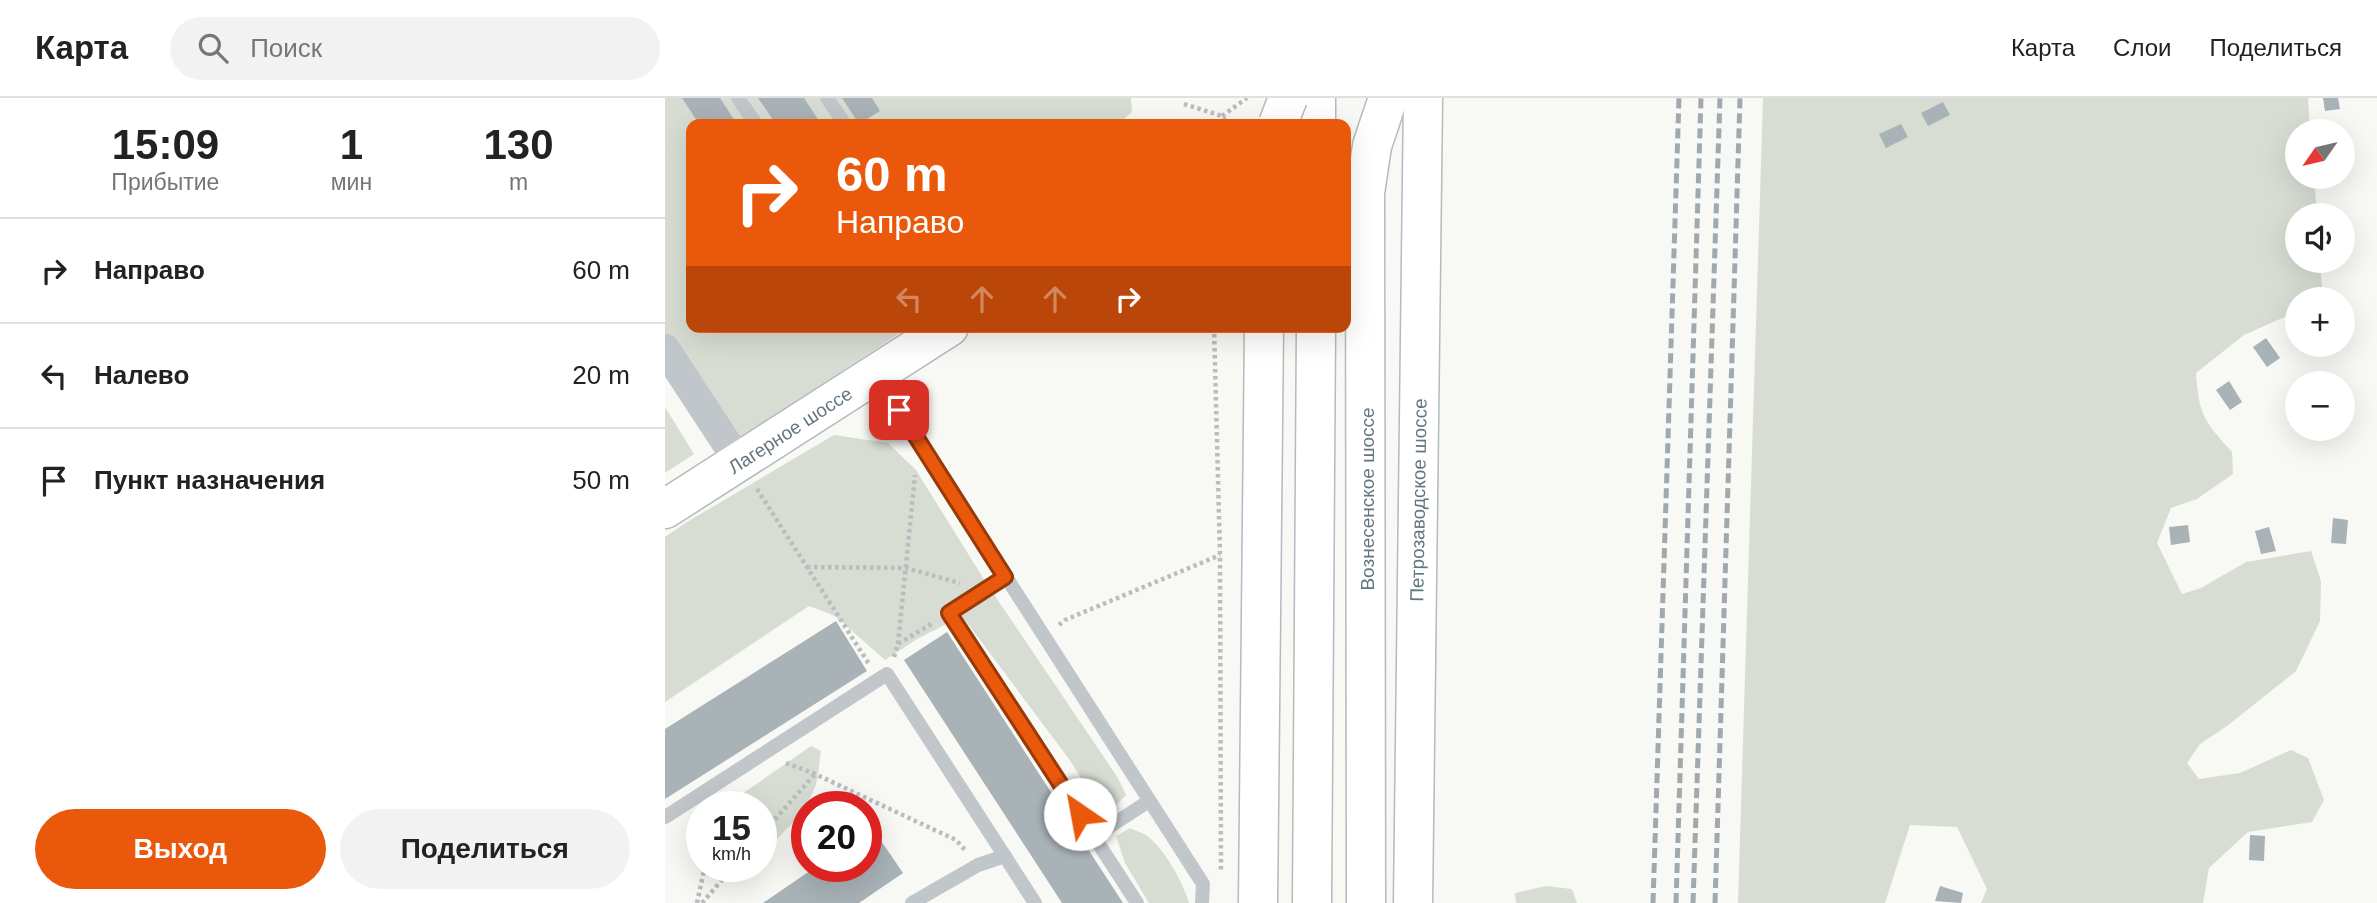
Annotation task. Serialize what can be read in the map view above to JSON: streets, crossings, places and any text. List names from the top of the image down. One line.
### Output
{"streets":{"main road":["Лагерное шоссе","Вознесенское шоссе","Петрозаводское шоссе"]},"north":"bottom left","page":{"header":"Карта","search":"Поиск","nav":["Карта","Слои","Поделиться"],"eta":["15:09","Прибытие","1","мин","130","m"],"map_buttons":["+","−"],"turn":["60 m","Направо"],"list":[{"name":"Направо","value":"60 m"},{"name":"Налево","value":"20 m"},{"name":"Пункт назначения","value":"50 m"}],"speed":"15 km/h","limit":"20","buttons":["Выход","Поделиться"]}}
